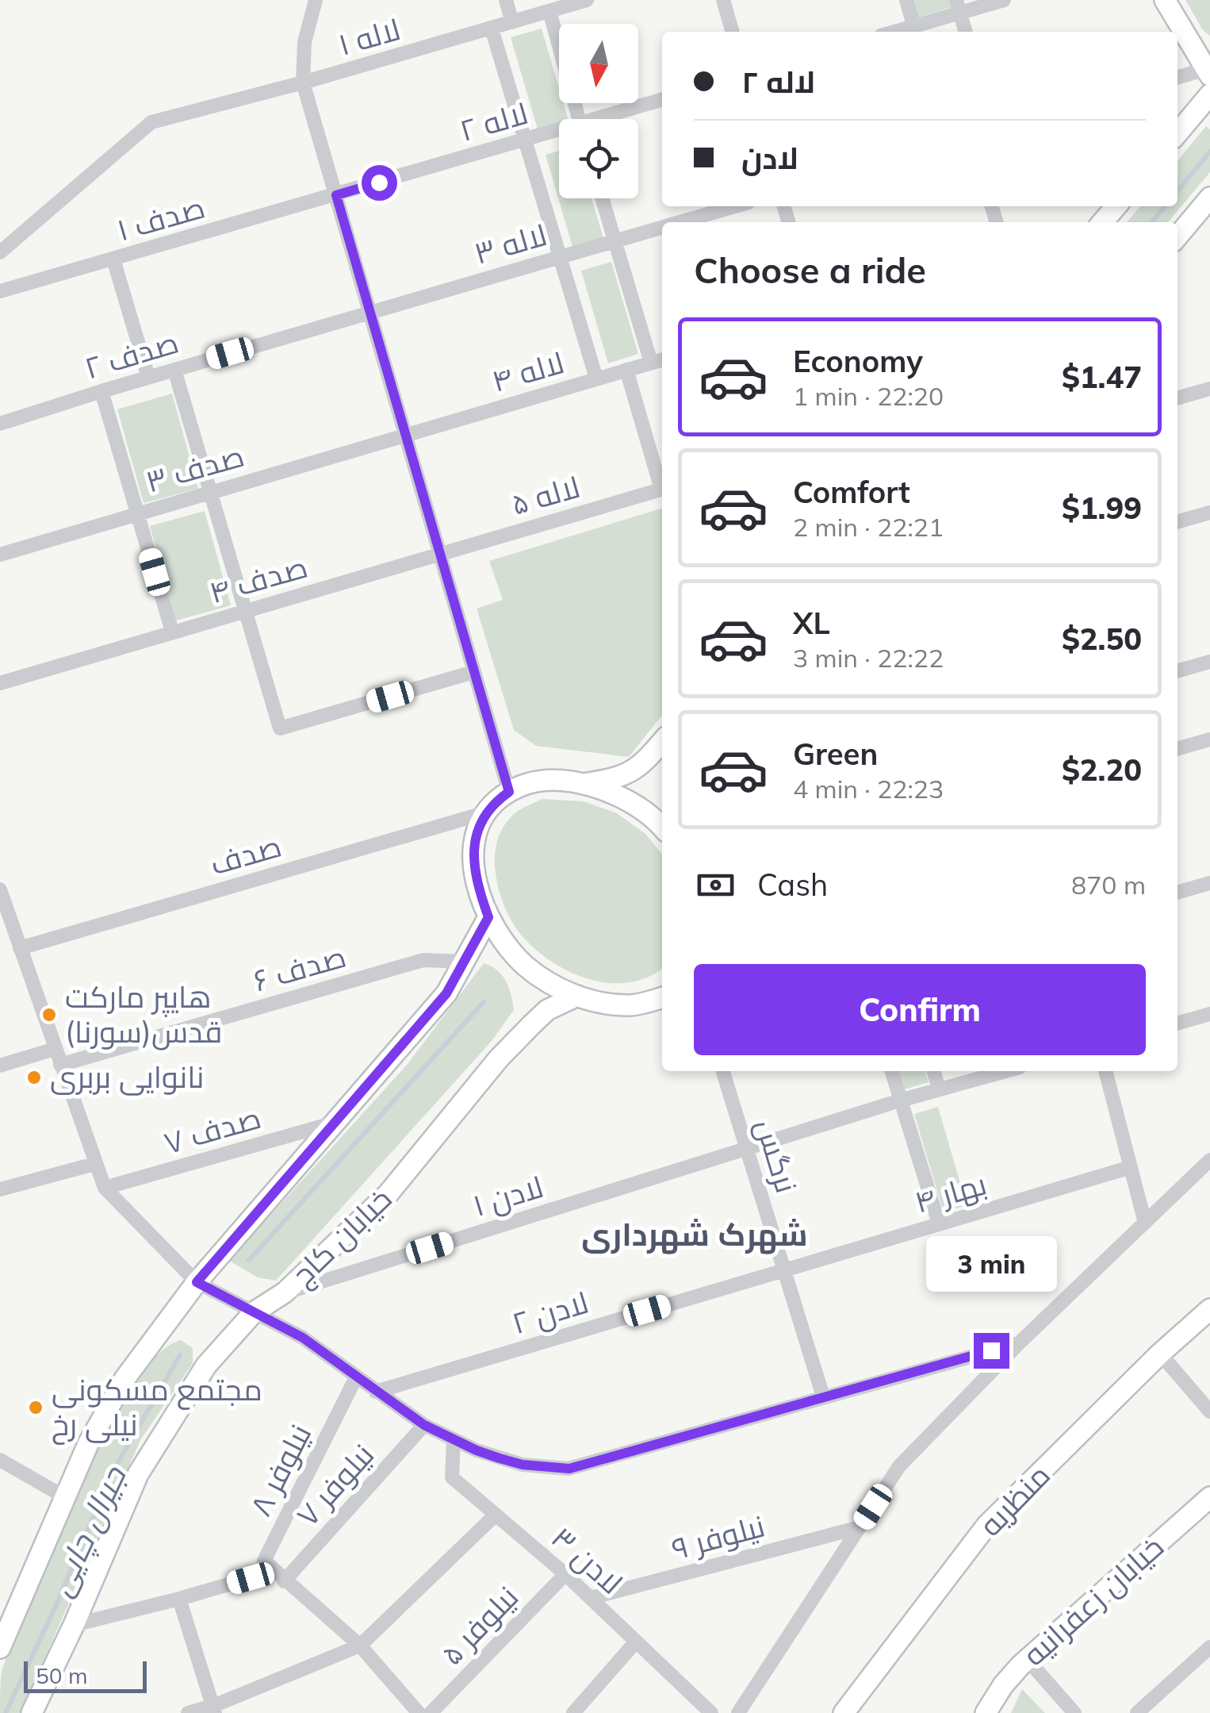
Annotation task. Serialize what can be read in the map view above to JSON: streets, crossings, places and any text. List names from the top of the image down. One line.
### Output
{"streets":{"main road":["خیابان کاج","منظریه","خیابان زعفرانیه"],"street":["لاله ۱","لاله ۲","صدف ۱","لاله ۳","صدف ۲","لاله ۴","صدف ۳","لاله ۵","صدف ۴","صدف","صدف ۶","صدف ۷","نرگس","بهار ۴","لادن ۱","لادن ۲","نیلوفر ۸","نیلوفر ۷","نیلوفر ۹","لادن ۳","نیلوفر ۵"]},"crossings":[["لاله ۲","صدف ۱"],["لاله ۳","صدف ۲"],["لاله ۴","صدف ۳"],["لاله ۵","صدف ۴"],["نرگس","بهار ۴"],["نرگس","لادن ۱"],["نرگس","لادن ۲"],["بهار ۴","لادن ۲"],["لادن ۱","خیابان کاج"],["نیلوفر ۸","نیلوفر ۷"],["نیلوفر ۹","لادن ۳"],["لادن ۳","نیلوفر ۵"]],"districts":["شهرک شهرداری"],"water":["جیرال چایی"],"places":["هایپر مارکت قدس(سورنا)","نانوایی بربری","مجتمع مسکونی نیلی رخ"],"scale_bar":"50 m","north":"bottom","page":{"banner":["لاله ۲","لادن"],"heading":"Choose a ride","list":[{"name":"Economy","note":"1 min · 22:20","value":"$1.47"},{"name":"Comfort","note":"2 min · 22:21","value":"$1.99"},{"name":"XL","note":"3 min · 22:22","value":"$2.50"},{"name":"Green","note":"4 min · 22:23","value":"$2.20"}],"pay":["Cash","870 m"],"buttons":"Confirm","bubble":"3 min","scale":"50 m"}}
